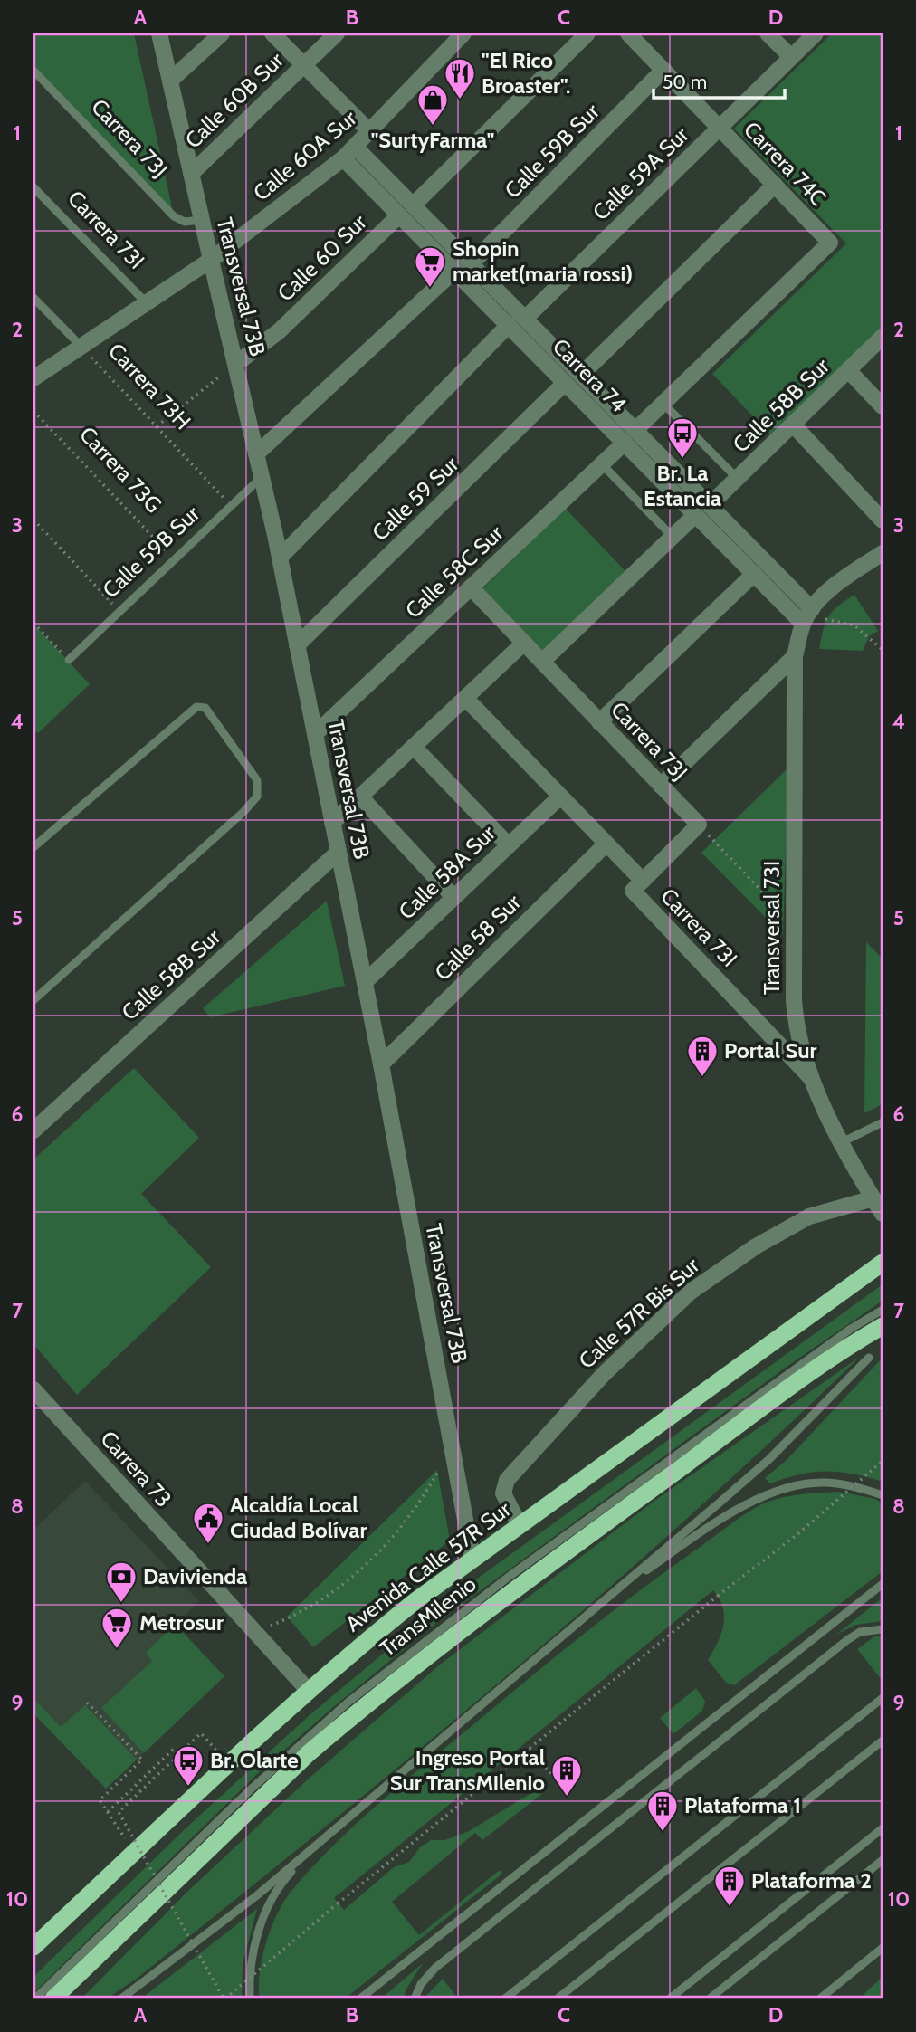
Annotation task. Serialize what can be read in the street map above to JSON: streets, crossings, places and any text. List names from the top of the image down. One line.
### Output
{"streets":{"highway":["Avenida Calle 57R Sur"],"street":["Calle 60B Sur","Carrera 73J","Calle 59B Sur","Calle 60A Sur","Carrera 74C","Calle 59A Sur","Carrera 73I","Calle 60 Sur","Transversal 73B","Carrera 74","Calle 58B Sur","Calle 59 Sur","Calle 58C Sur","Calle 58A Sur","Transversal 73I","Calle 58 Sur","Calle 57R Bis Sur","Carrera 73"],"lane":["Carrera 73H","TransMilenio"],"path":["Carrera 73G"]},"crossings":[["Calle 60B Sur","Transversal 73B"],["Carrera 73J","Transversal 73B"],["Carrera 73J","Calle 58C Sur"],["Calle 59B Sur","Carrera 74C"],["Calle 59B Sur","Transversal 73B"],["Calle 59B Sur","Carrera 74"],["Calle 59B Sur","Carrera 73H"],["Calle 59B Sur","Carrera 73G"],["Calle 60A Sur","Carrera 73I"],["Calle 60A Sur","Transversal 73B"],["Calle 60A Sur","Carrera 74"],["Calle 60A Sur","Carrera 73H"],["Carrera 74C","Calle 59A Sur"],["Calle 59A Sur","Carrera 74"],["Carrera 73I","Calle 58A Sur"],["Carrera 73I","Transversal 73I"],["Carrera 73I","Calle 58 Sur"],["Calle 60 Sur","Transversal 73B"],["Calle 60 Sur","Carrera 74"],["Transversal 73B","Calle 58B Sur"],["Transversal 73B","Calle 59 Sur"],["Transversal 73B","Calle 58C Sur"],["Transversal 73B","Calle 58A Sur"],["Transversal 73B","Calle 58 Sur"],["Transversal 73B","Avenida Calle 57R Sur"],["Carrera 74","Calle 58B Sur"],["Carrera 74","Calle 59 Sur"],["Carrera 74","Calle 58C Sur"],["Carrera 74","Transversal 73I"],["Transversal 73I","Calle 57R Bis Sur"],["Calle 57R Bis Sur","Avenida Calle 57R Sur"],["Carrera 73","Avenida Calle 57R Sur"]],"places":{"restaurant":["\"El Rico Broaster\"."],"shop":["\"SurtyFarma\""],"supermarket":["Shopin market(maria rossi)","Metrosur"],"bus stop":["Br. La Estancia","Br. Olarte"],"building":["Portal Sur","Ingreso Portal Sur TransMilenio","Plataforma 1","Plataforma 2"],"public building":["Alcaldía Local Ciudad Bolívar"],"bank":["Davivienda"]},"scale_bar":"50 m","grid":{"columns":["A","B","C","D"],"rows":["1","2","3","4","5","6","7","8","9","10"]}}
